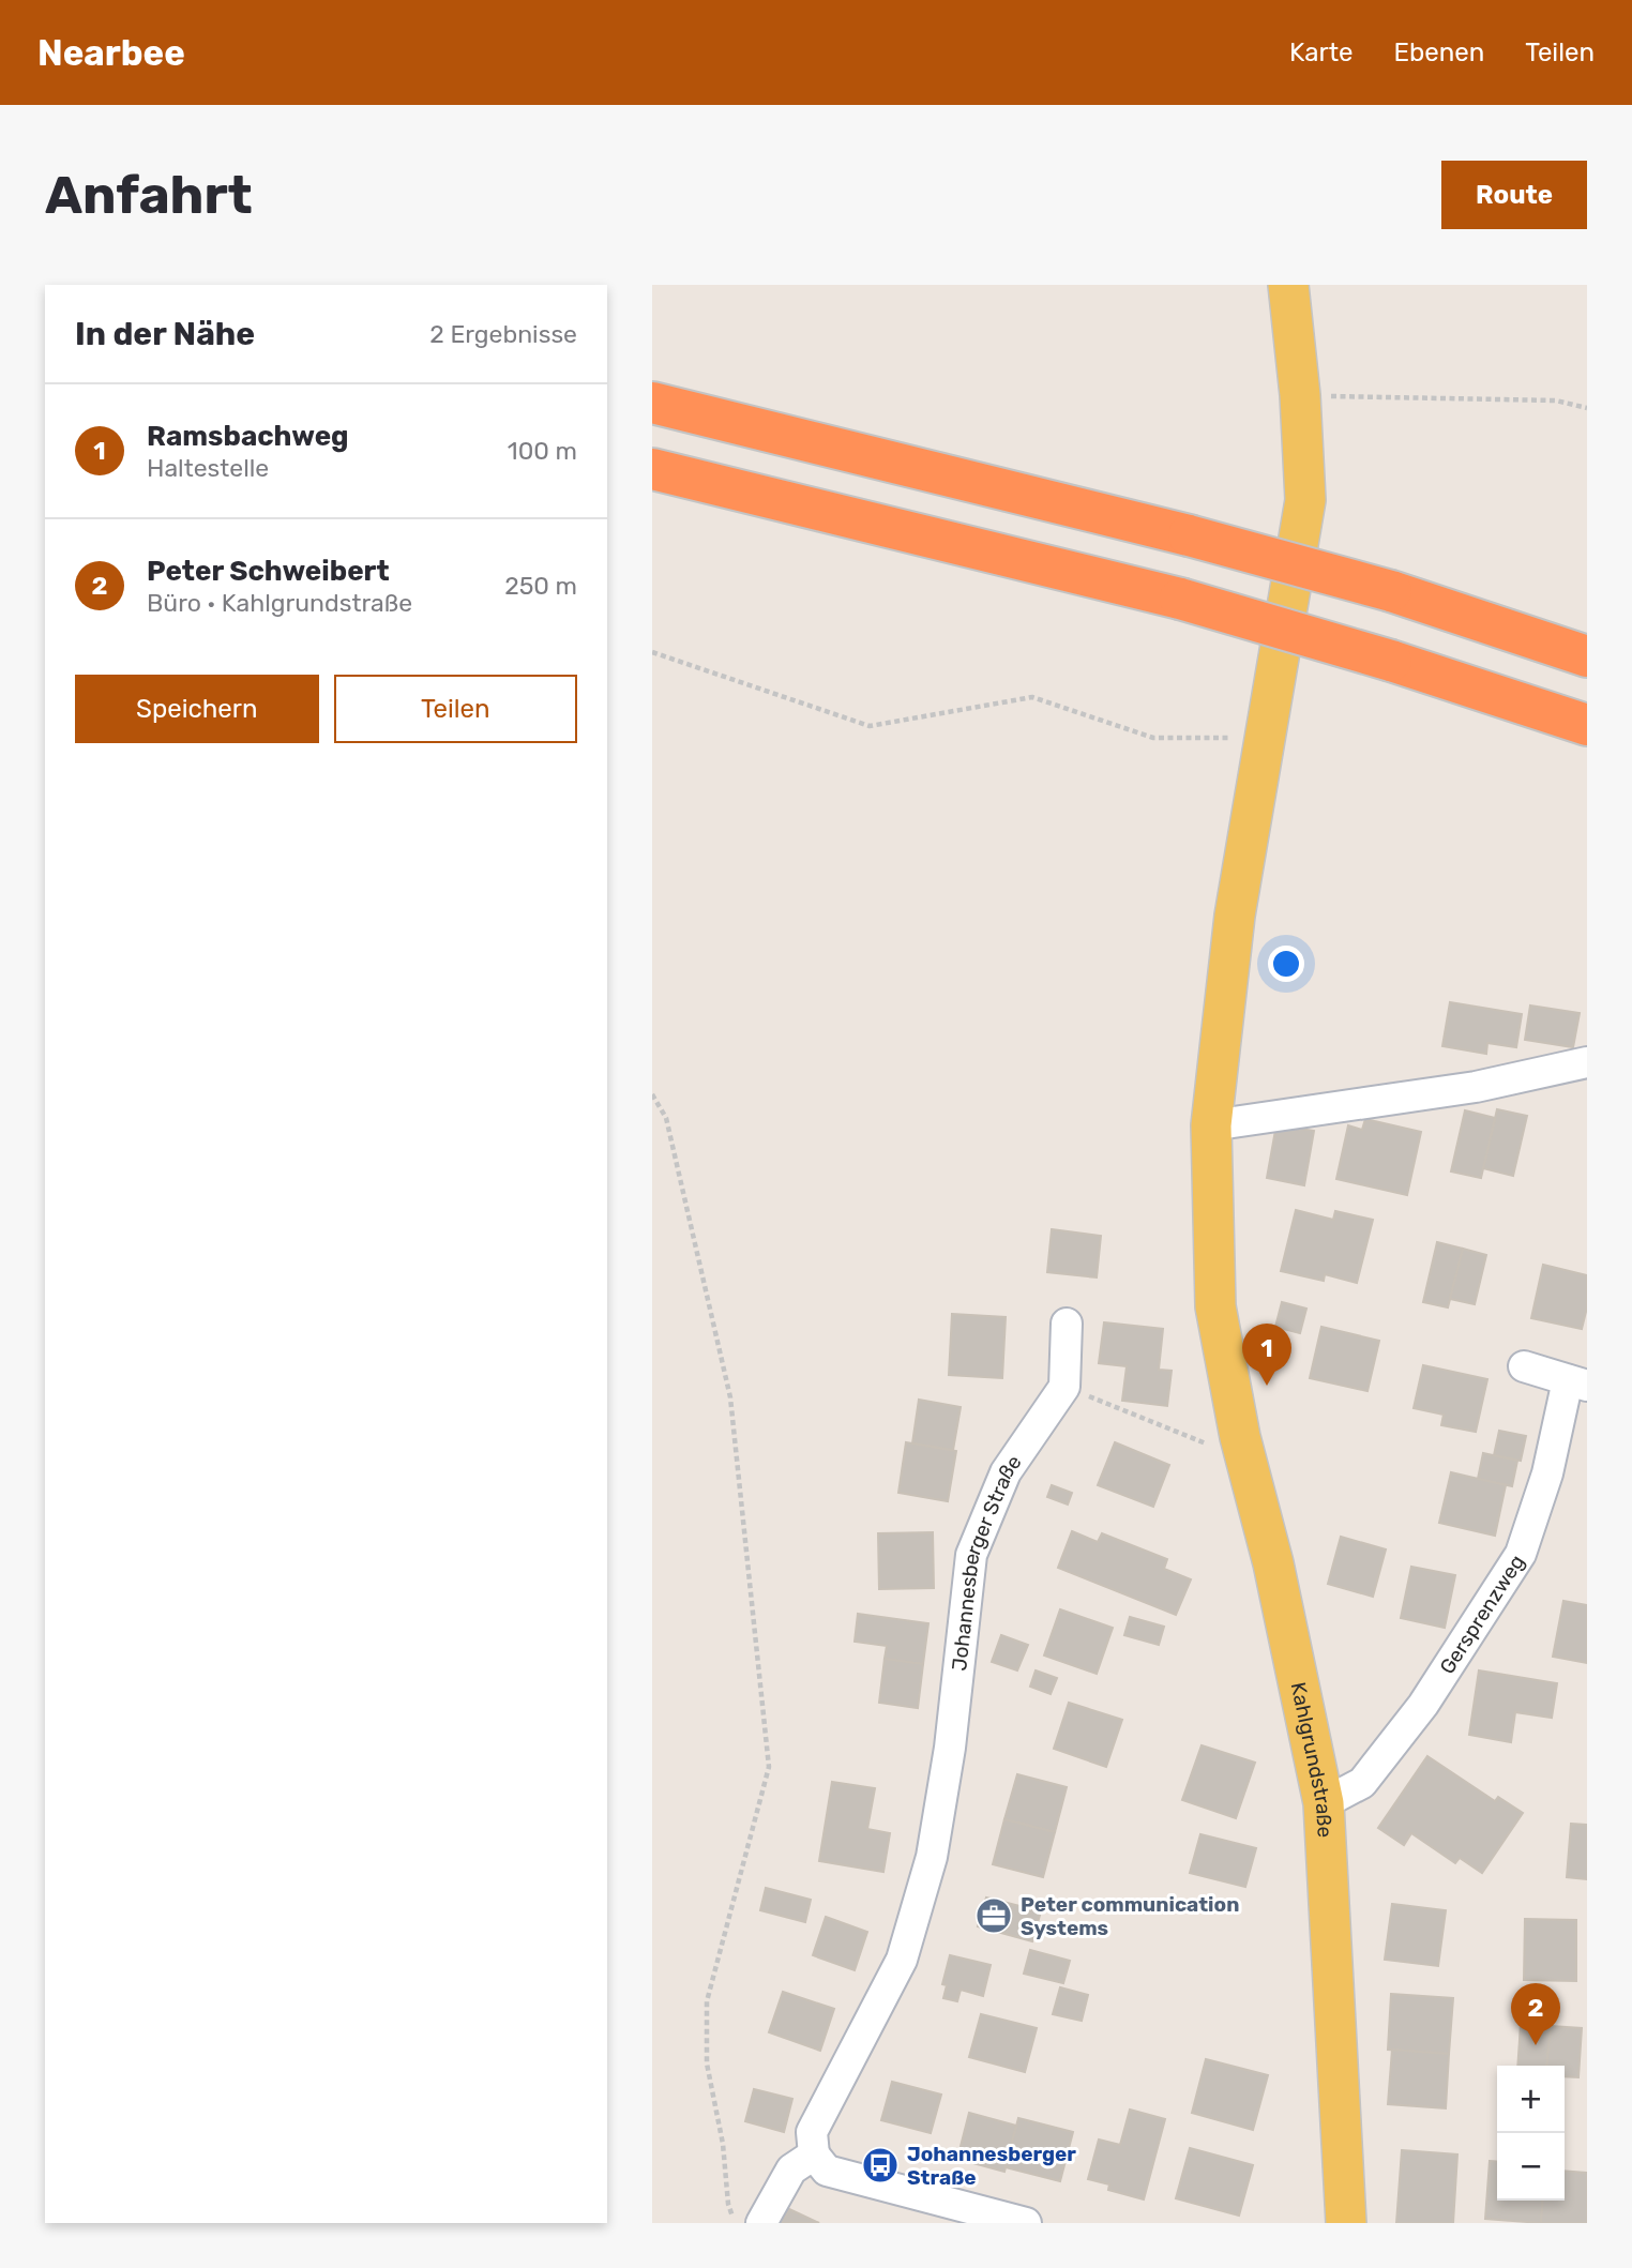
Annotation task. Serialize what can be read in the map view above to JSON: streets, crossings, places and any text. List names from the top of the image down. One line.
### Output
{"streets":{"main road":["Kahlgrundstraße"],"street":["Johannesberger Straße","Gersprenzweg"]},"crossings":[["Gersprenzweg","Kahlgrundstraße"]],"places":{"office":["Peter communication Systems"],"bus stop":["Johannesberger Straße"]},"page":{"header":"Nearbee","nav":["Karte","Ebenen","Teilen"],"buttons":["Route",["Speichern","Teilen"]],"title":"Anfahrt","heading":["In der Nähe","2 Ergebnisse"],"list":[{"mark":"1","name":"Ramsbachweg","note":"Haltestelle","value":"100 m"},{"mark":"2","name":"Peter Schweibert","note":"Büro · Kahlgrundstraße","value":"250 m"}],"pins":["1","2"],"map_buttons":["+","−"]}}
